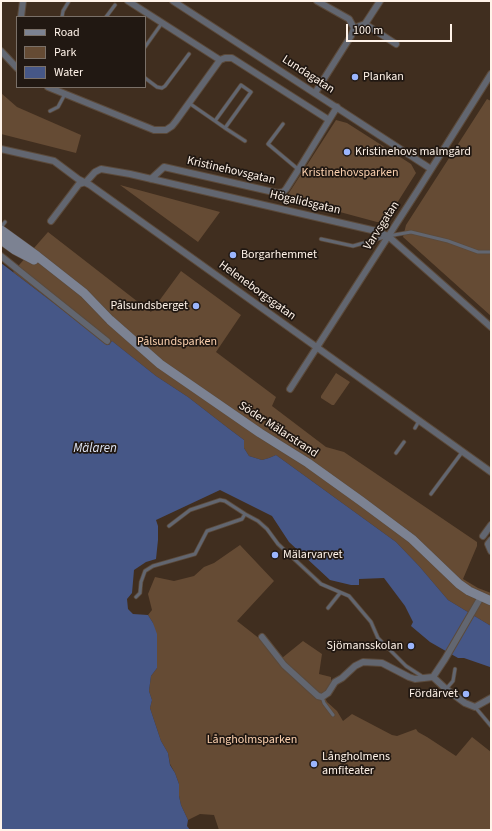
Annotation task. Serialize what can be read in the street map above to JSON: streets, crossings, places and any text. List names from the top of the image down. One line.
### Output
{"streets":{"street":["Lundagatan","Kristinehovsgatan","Högalidsgatan","Varvsgatan","Heleneborgsgatan","Söder Mälarstrand"]},"crossings":[["Lundagatan","Kristinehovsgatan"],["Lundagatan","Varvsgatan"],["Kristinehovsgatan","Högalidsgatan"],["Högalidsgatan","Varvsgatan"],["Högalidsgatan","Heleneborgsgatan"],["Varvsgatan","Heleneborgsgatan"]],"water":["Mälaren"],"parks":["Kristinehovsparken","Pålsundsparken","Långholmsparken"],"places":["Plankan","Kristinehovs malmgård","Borgarhemmet","Pålsundsberget","Mälarvarvet","Sjömansskolan","Fördärvet","Långholmens amfiteater"],"legend":["Road","Park","Water"],"scale_bar":"100 m"}
